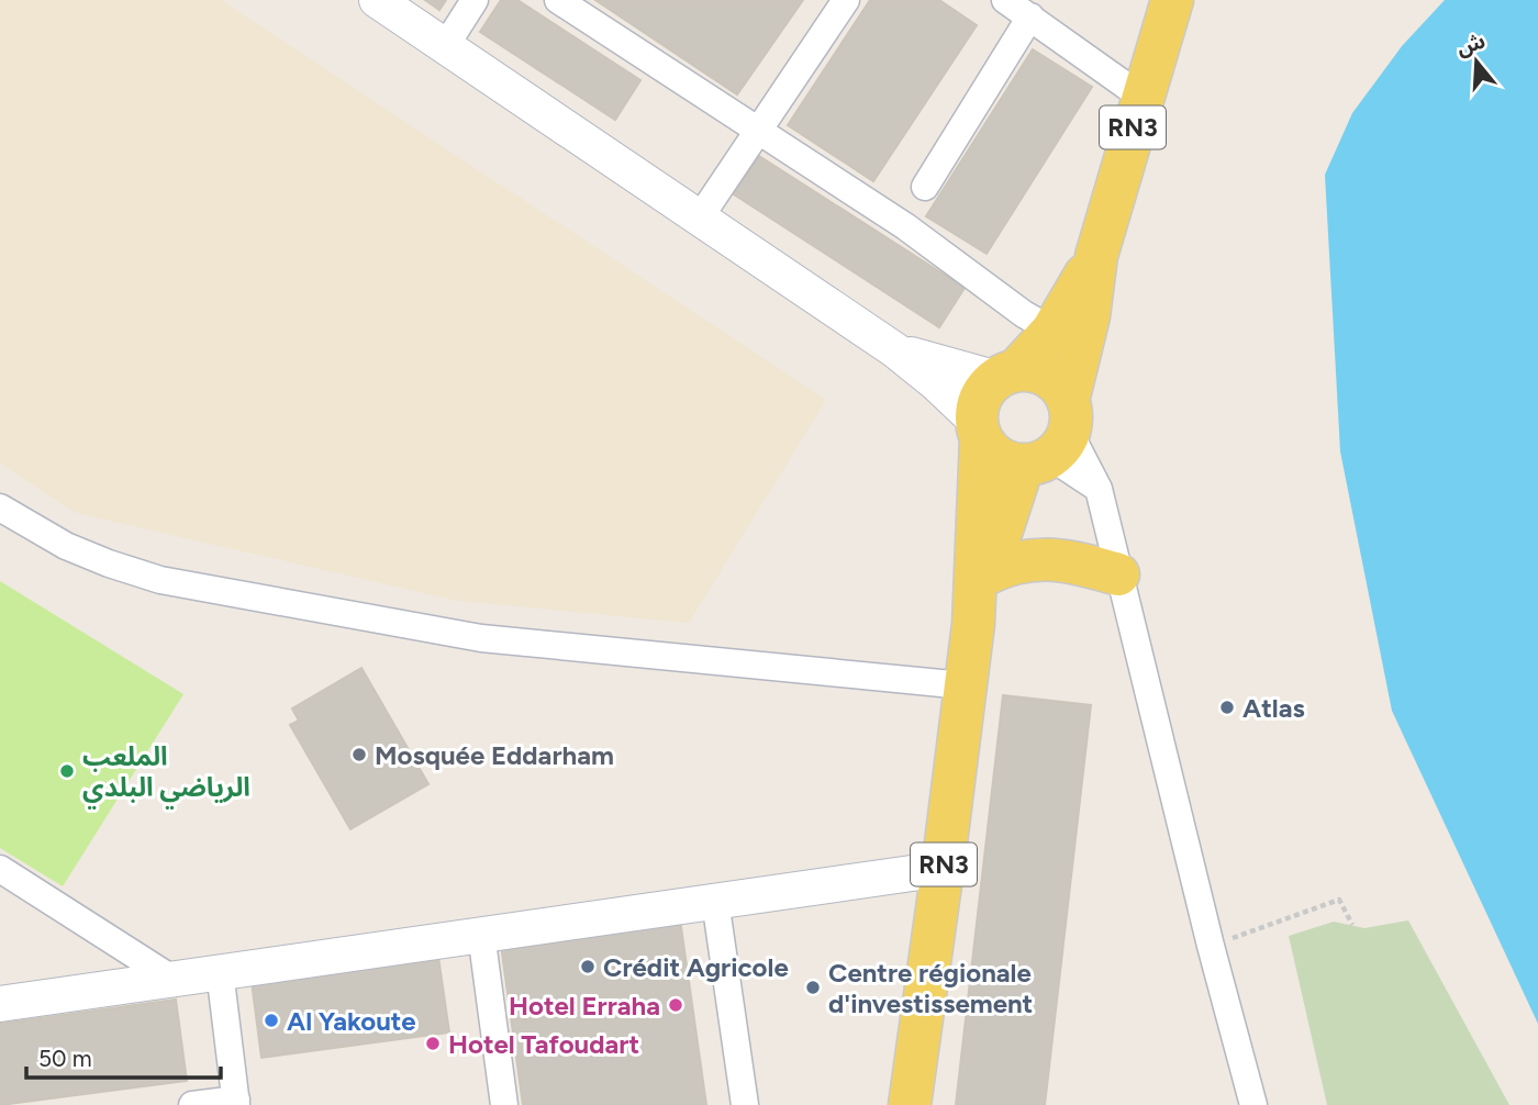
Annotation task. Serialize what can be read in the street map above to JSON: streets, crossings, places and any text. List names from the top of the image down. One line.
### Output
{"streets":{"main road":["RN3"]},"places":["Atlas","Mosquée Eddarham","الملعب الرياضي البلدي","Crédit Agricole","Centre régionale d'investissement","Hotel Erraha","Al Yakoute","Hotel Tafoudart"],"scale_bar":"50 m","north":"top"}
